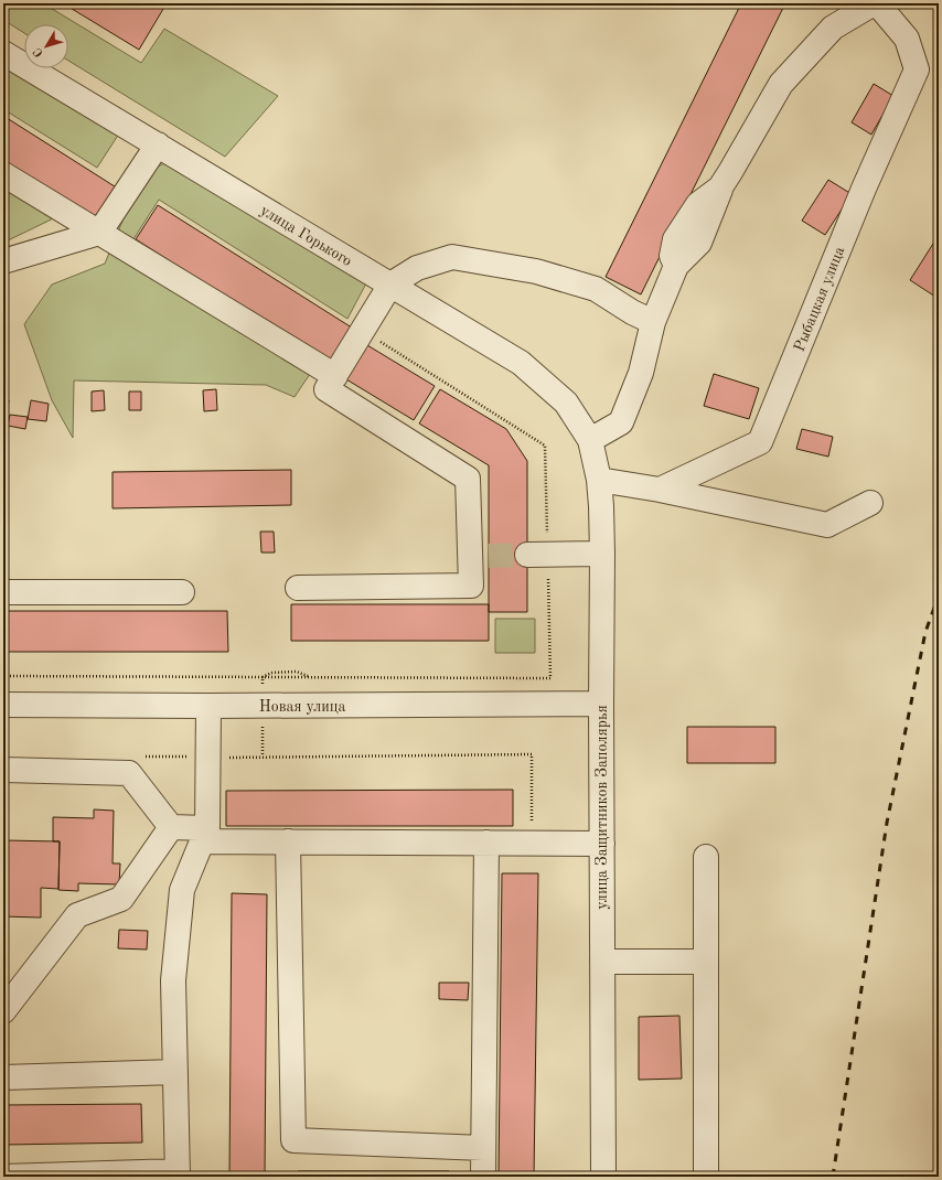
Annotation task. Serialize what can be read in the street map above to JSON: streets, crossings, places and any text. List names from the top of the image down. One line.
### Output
{"streets":{"street":["улица Горького","Рыбацкая улица","Новая улица","улица Защитников Заполярья"]},"crossings":[["улица Горького","улица Защитников Заполярья"],["Новая улица","улица Защитников Заполярья"]],"north":"bottom left"}
